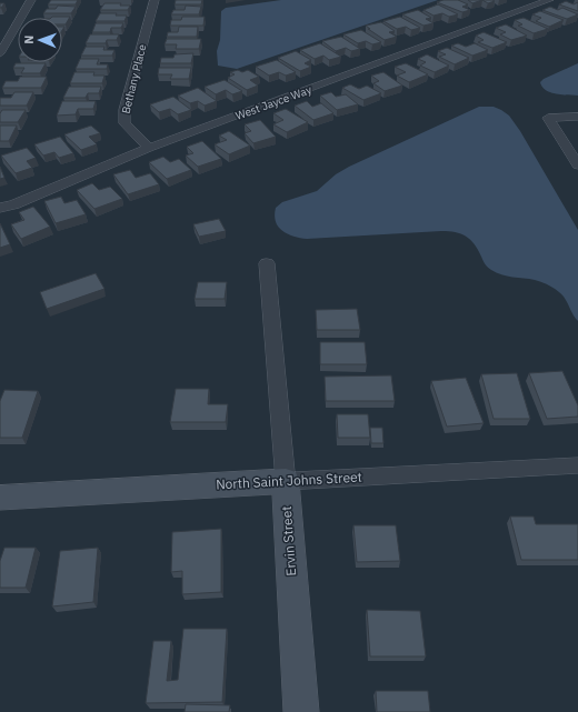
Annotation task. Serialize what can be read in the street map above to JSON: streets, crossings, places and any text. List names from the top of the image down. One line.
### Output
{"streets":{"street":["Bethany Place","West Jayce Way","North Saint Johns Street","Ervin Street"]},"crossings":[["Bethany Place","West Jayce Way"],["North Saint Johns Street","Ervin Street"]],"north":"left"}
